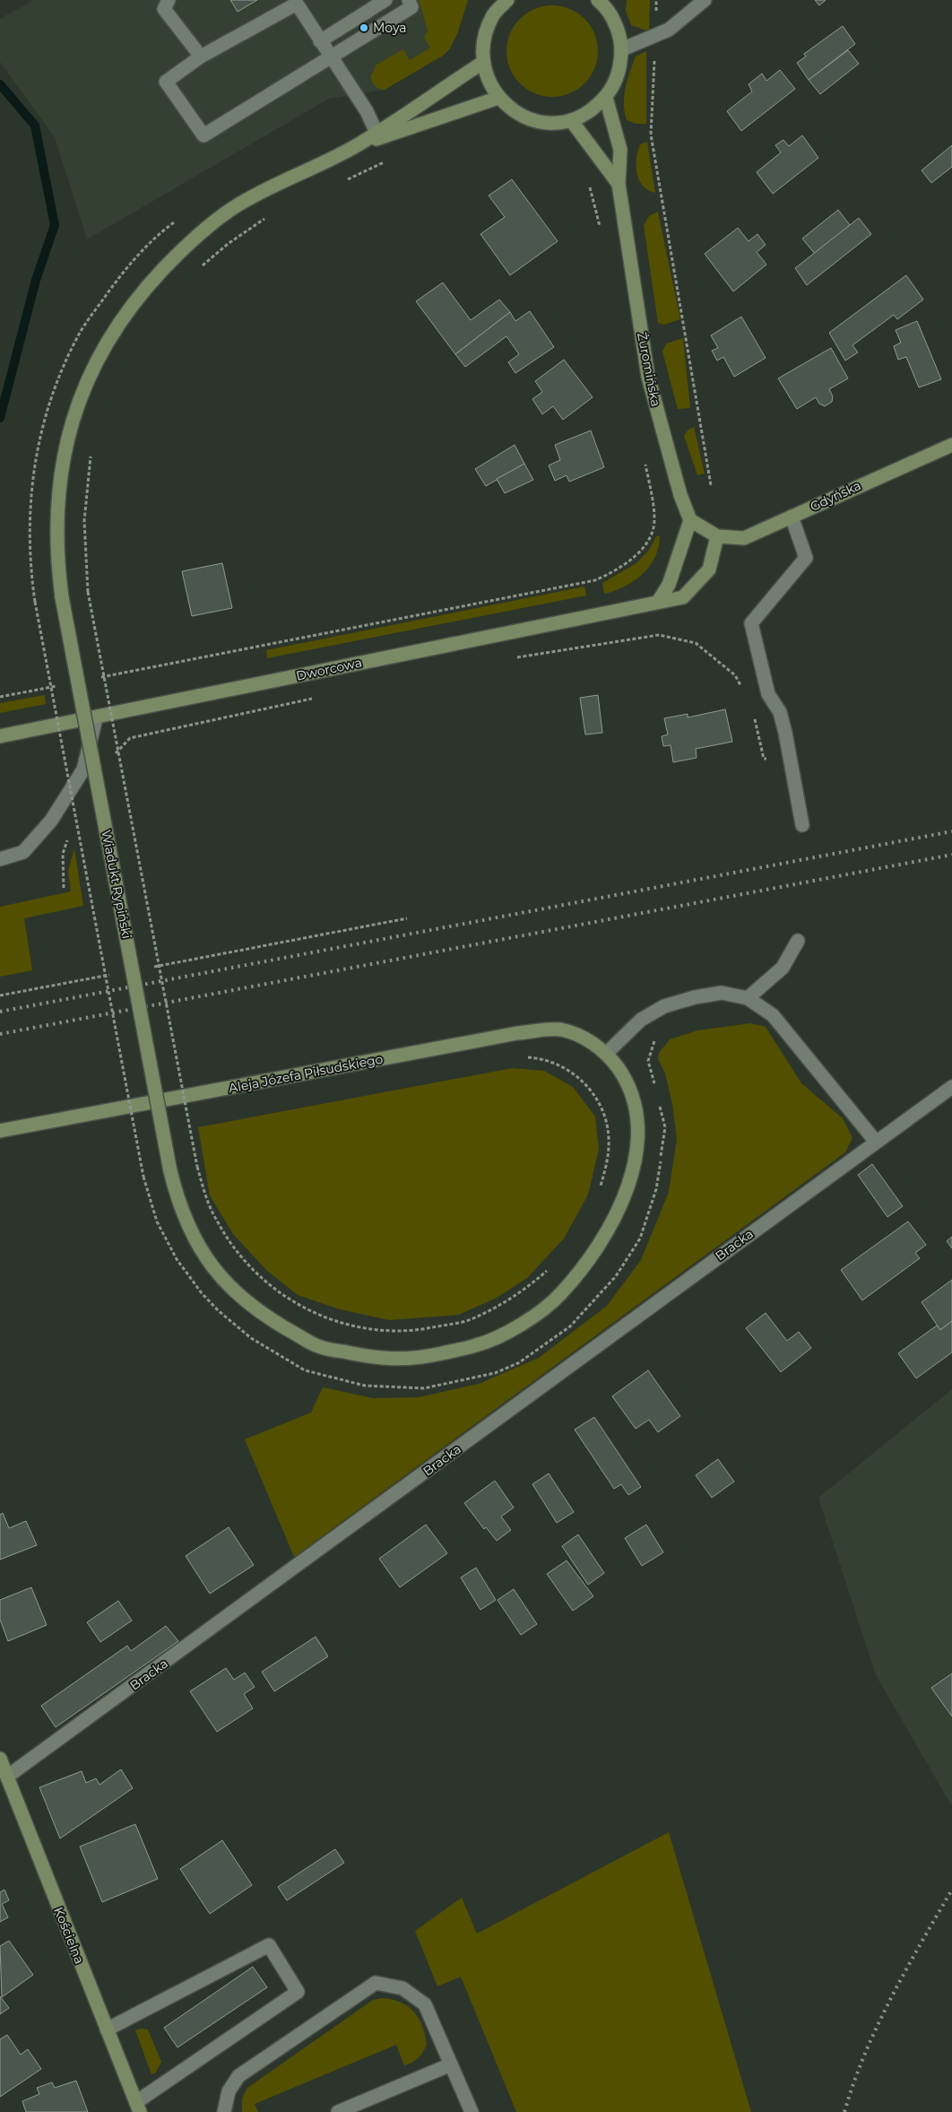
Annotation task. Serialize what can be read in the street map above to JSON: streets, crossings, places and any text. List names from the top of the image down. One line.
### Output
{"streets":{"main road":["Żuromińska","Gdyńska","Dworcowa","Wiadukt Rypiński","Aleja Józefa Piłsudskiego","Kościelna"],"street":["Bracka"]},"crossings":[["Gdyńska","Dworcowa"],["Wiadukt Rypiński","Aleja Józefa Piłsudskiego"],["Bracka","Kościelna"]],"places":["Moya"]}
